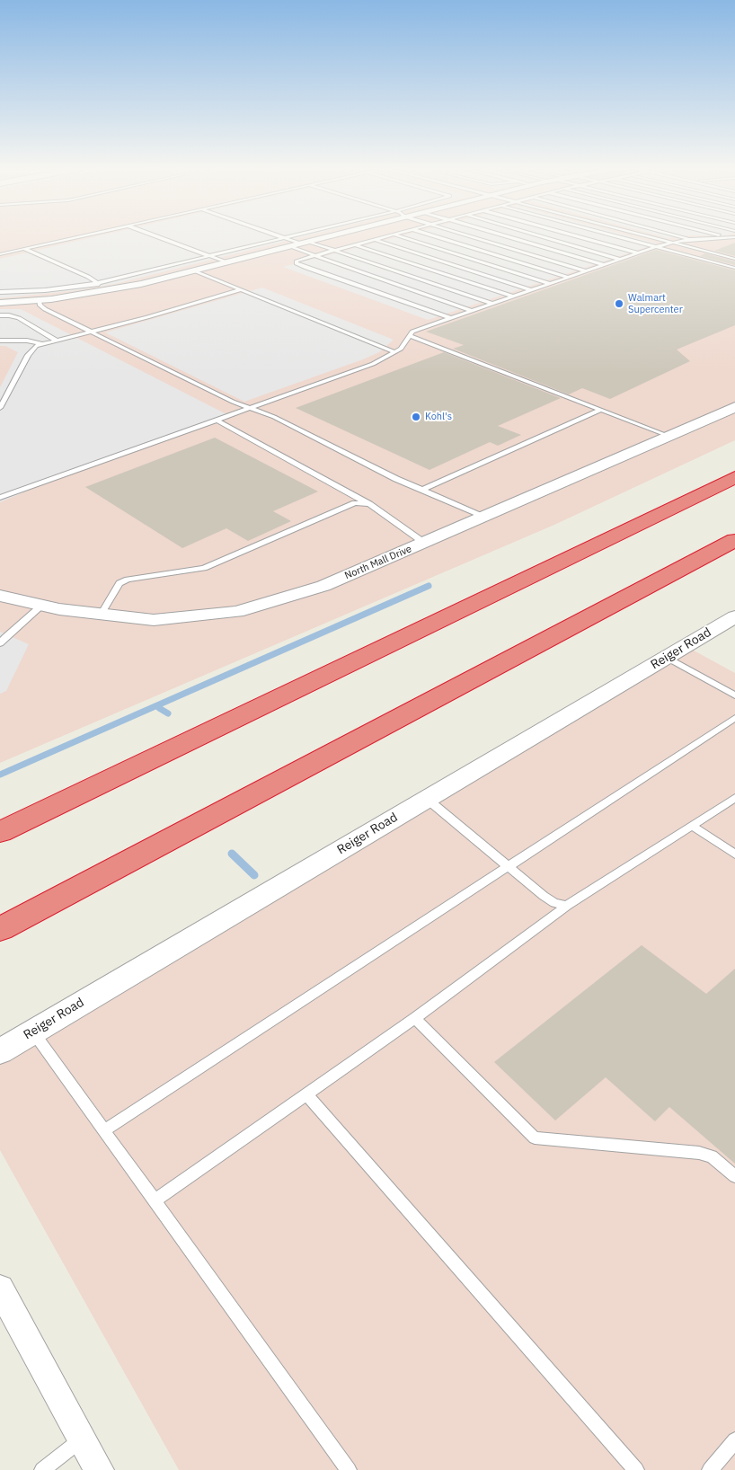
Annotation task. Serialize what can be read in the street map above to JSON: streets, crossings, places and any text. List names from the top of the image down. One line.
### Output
{"streets":{"street":["North Mall Drive","Reiger Road"]},"places":["Walmart Supercenter","Kohl's"]}
